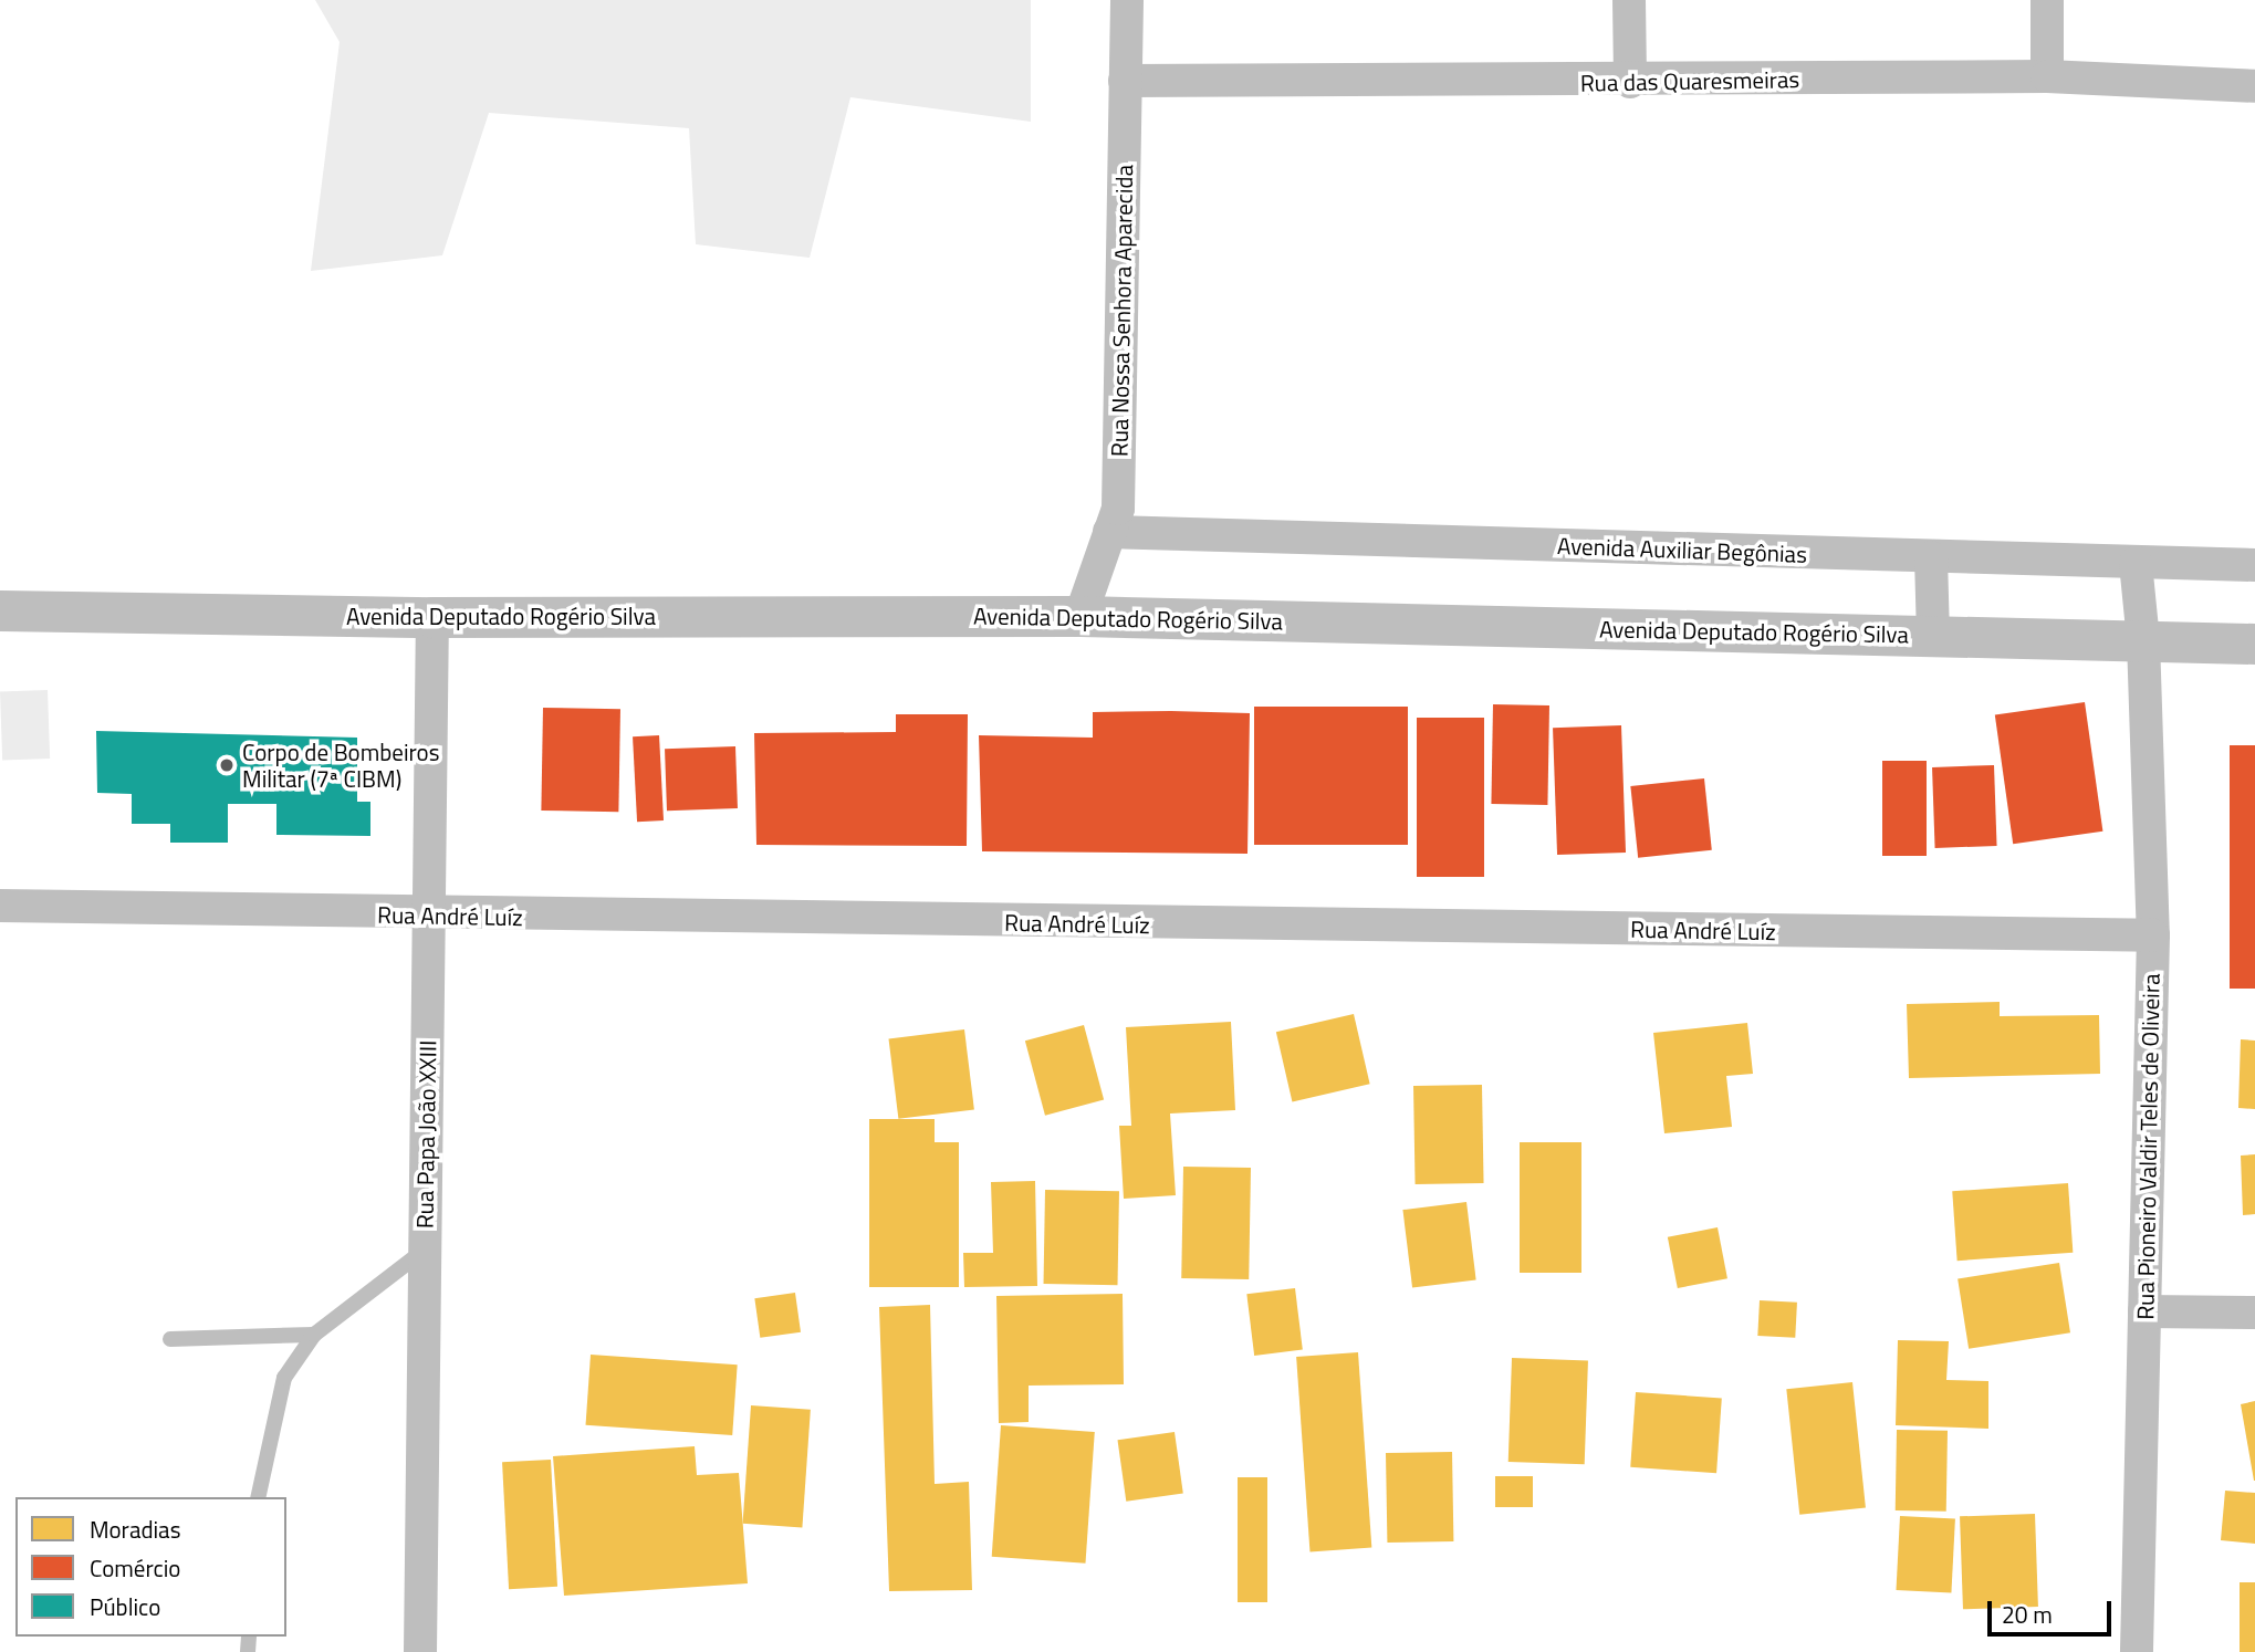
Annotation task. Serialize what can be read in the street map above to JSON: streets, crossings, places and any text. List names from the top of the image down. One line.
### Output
{"streets":{"street":["Rua das Quaresmeiras","Rua Nossa Senhora Aparecida","Avenida Auxiliar Begônias","Avenida Deputado Rogério Silva","Rua André Luíz","Rua Papa João XXIII","Rua Pioneiro Valdir Teles de Oliveira"]},"crossings":[["Rua das Quaresmeiras","Rua Nossa Senhora Aparecida"],["Rua Nossa Senhora Aparecida","Avenida Auxiliar Begônias"],["Rua Nossa Senhora Aparecida","Avenida Deputado Rogério Silva"],["Avenida Auxiliar Begônias","Rua Pioneiro Valdir Teles de Oliveira"],["Avenida Deputado Rogério Silva","Rua Papa João XXIII"],["Avenida Deputado Rogério Silva","Rua Pioneiro Valdir Teles de Oliveira"],["Rua André Luíz","Rua Papa João XXIII"],["Rua André Luíz","Rua Pioneiro Valdir Teles de Oliveira"]],"places":["Corpo de Bombeiros Militar (7ª CIBM)"],"legend":["Moradias","Comércio","Público"],"scale_bar":"20 m"}
